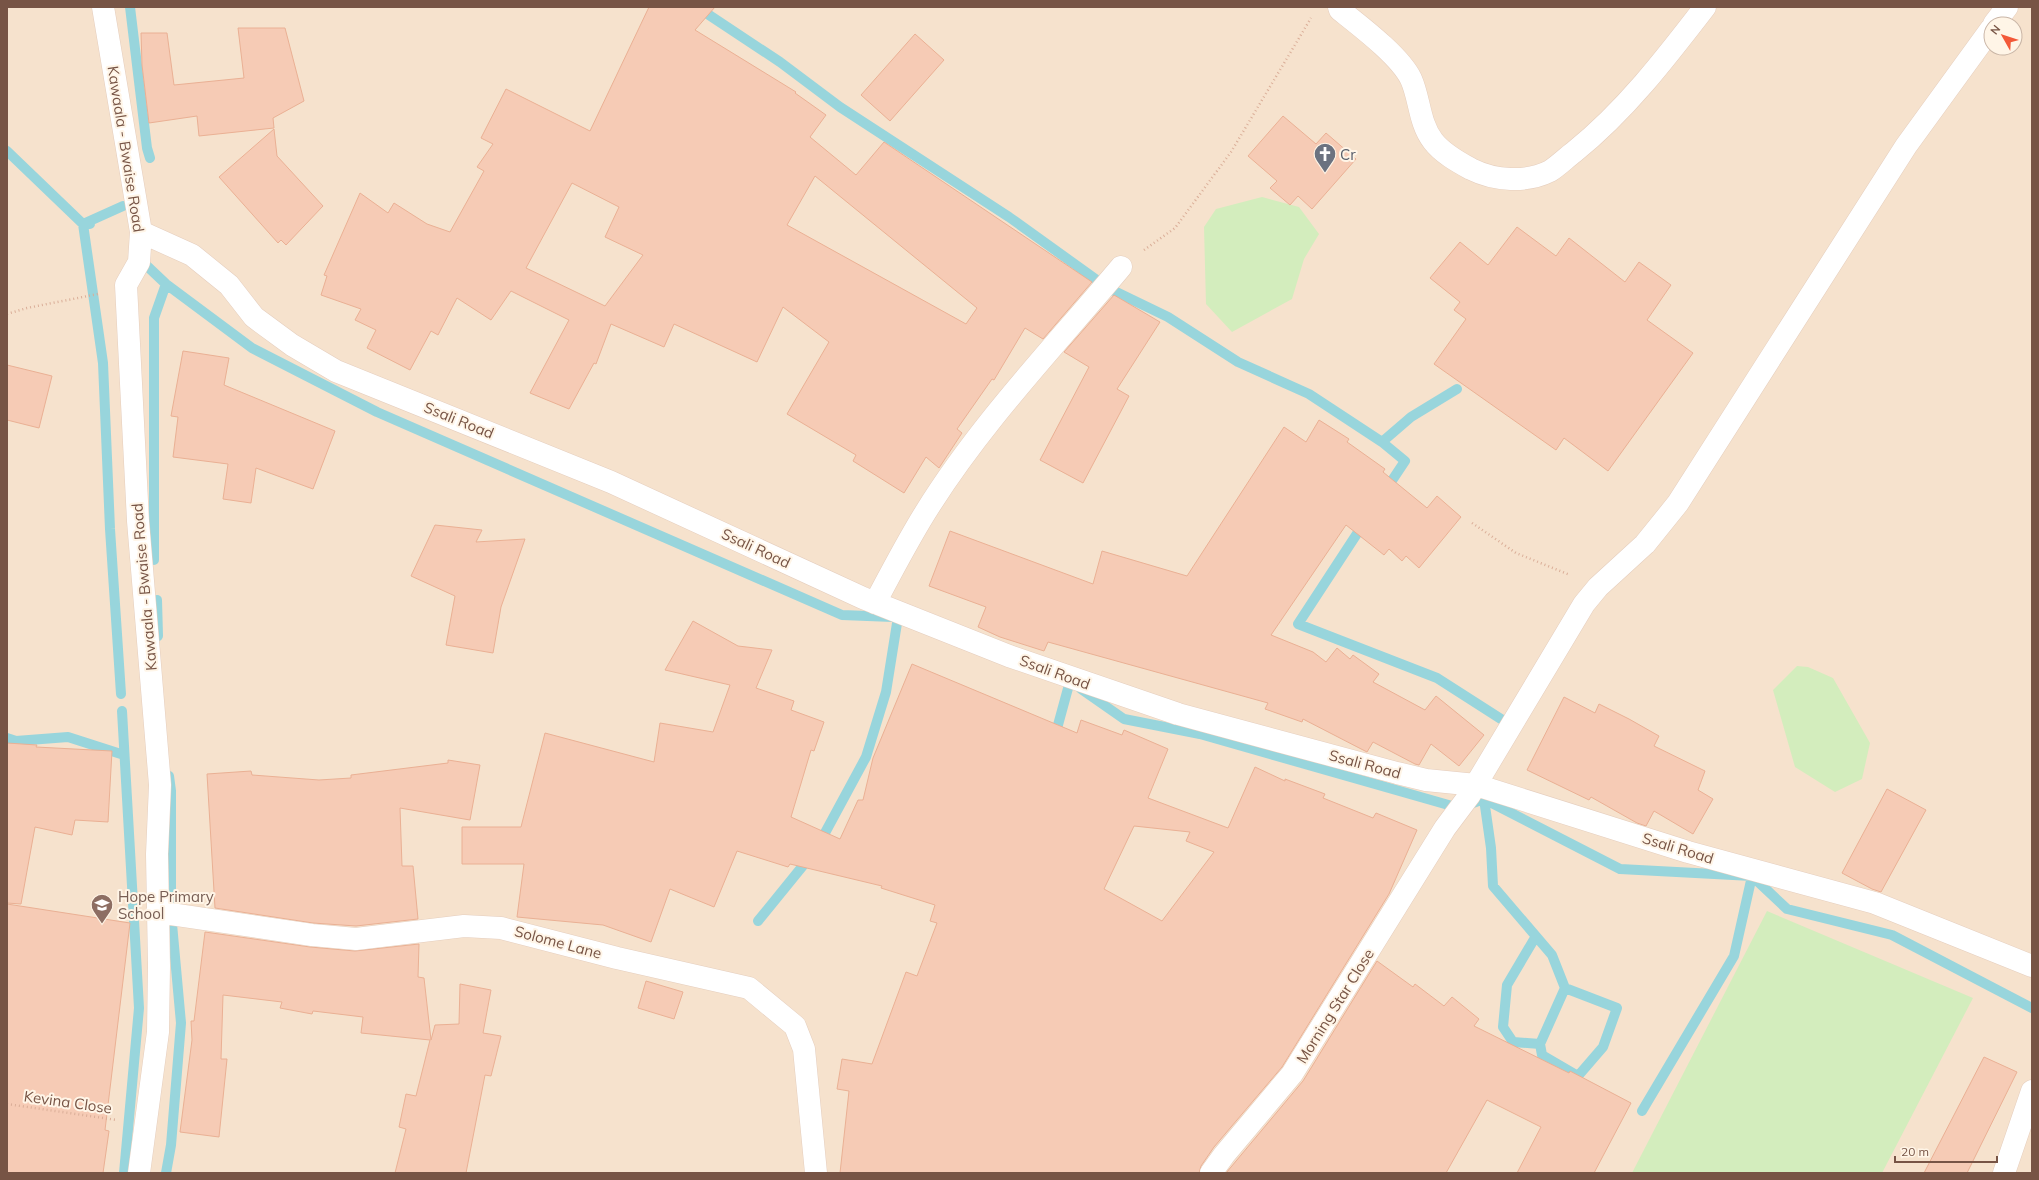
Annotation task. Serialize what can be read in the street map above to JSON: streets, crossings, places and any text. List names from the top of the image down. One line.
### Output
{"streets":{"street":["Kawaala - Bwaise Road","Ssali Road","Solome Lane","Morning Star Close"],"path":["Kevina Close"]},"crossings":[["Kawaala - Bwaise Road","Ssali Road"],["Kawaala - Bwaise Road","Solome Lane"],["Kawaala - Bwaise Road","Kevina Close"],["Ssali Road","Morning Star Close"]],"places":{"church":["Cr"],"school or university":["Hope Primary School"]},"scale_bar":"20 m","north":"top left"}
